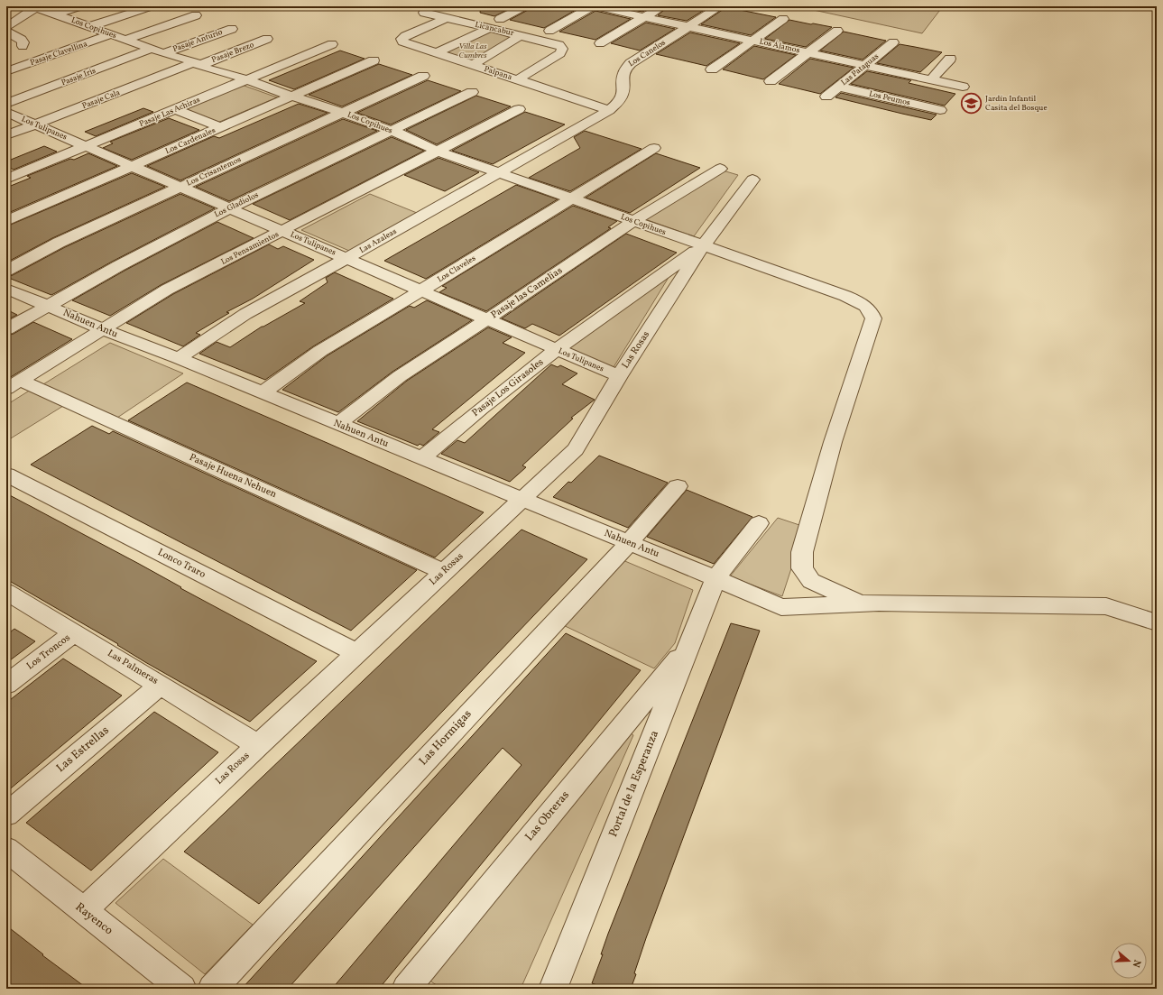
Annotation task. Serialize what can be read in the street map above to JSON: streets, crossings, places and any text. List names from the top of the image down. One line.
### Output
{"streets":{"street":["Los Copihues","Licancabur","Pasaje Anturio","Los Álamos","Pasaje Brezo","Pasaje Clavellina","Los Canelos","Las Pataguas","Palpana","Pasaje Iris","Los Peumos","Pasaje Cala","Pasaje Las Achiras","Los Tulipanes","Los Cardenales","Los Crisantemos","Los Gladiolos","Las Azaleas","Los Pensamientos","Los Claveles","Pasaje las Camelias","Nahuen Antu","Las Rosas","Pasaje Los Girasoles","Pasaje Huena Nehuen","Lonco Traro","Los Troncos","Las Palmeras","Las Hormigas","Las Estrellas","Portal de la Esperanza","Las Obreras","Rayenco"]},"crossings":[["Los Copihues","Pasaje Anturio"],["Los Copihues","Pasaje Brezo"],["Los Copihues","Pasaje Clavellina"],["Los Copihues","Pasaje Iris"],["Los Copihues","Pasaje Cala"],["Los Copihues","Pasaje Las Achiras"],["Los Copihues","Los Cardenales"],["Los Copihues","Los Crisantemos"],["Los Copihues","Los Gladiolos"],["Los Copihues","Las Azaleas"],["Los Copihues","Los Pensamientos"],["Los Copihues","Los Claveles"],["Los Copihues","Pasaje las Camelias"],["Los Copihues","Nahuen Antu"],["Los Copihues","Las Rosas"],["Los Copihues","Pasaje Los Girasoles"],["Licancabur","Palpana"],["Pasaje Anturio","Pasaje Iris"],["Los Álamos","Los Canelos"],["Los Álamos","Las Pataguas"],["Pasaje Brezo","Pasaje Cala"],["Los Canelos","Palpana"],["Los Canelos","Las Azaleas"],["Las Pataguas","Los Peumos"],["Palpana","Las Azaleas"],["Pasaje Cala","Los Tulipanes"],["Pasaje Las Achiras","Los Tulipanes"],["Los Tulipanes","Los Cardenales"],["Los Tulipanes","Los Crisantemos"],["Los Tulipanes","Los Gladiolos"],["Los Tulipanes","Las Azaleas"],["Los Tulipanes","Los Pensamientos"],["Los Tulipanes","Los Claveles"],["Los Tulipanes","Pasaje las Camelias"],["Los Tulipanes","Las Rosas"],["Los Tulipanes","Pasaje Los Girasoles"],["Los Gladiolos","Nahuen Antu"],["Las Azaleas","Nahuen Antu"],["Los Pensamientos","Nahuen Antu"],["Los Pensamientos","Pasaje Huena Nehuen"],["Los Claveles","Nahuen Antu"],["Pasaje las Camelias","Nahuen Antu"],["Nahuen Antu","Las Rosas"],["Nahuen Antu","Pasaje Los Girasoles"],["Nahuen Antu","Las Hormigas"],["Nahuen Antu","Portal de la Esperanza"],["Las Rosas","Pasaje Los Girasoles"],["Las Rosas","Pasaje Huena Nehuen"],["Las Rosas","Lonco Traro"],["Las Rosas","Las Palmeras"],["Las Rosas","Rayenco"],["Los Troncos","Las Palmeras"],["Las Palmeras","Las Estrellas"],["Portal de la Esperanza","Las Obreras"]],"parks":["Villa Las Cumbres"],"places":{"school or university":["Jardín Infantil Casita del Bosque"]},"north":"right"}
